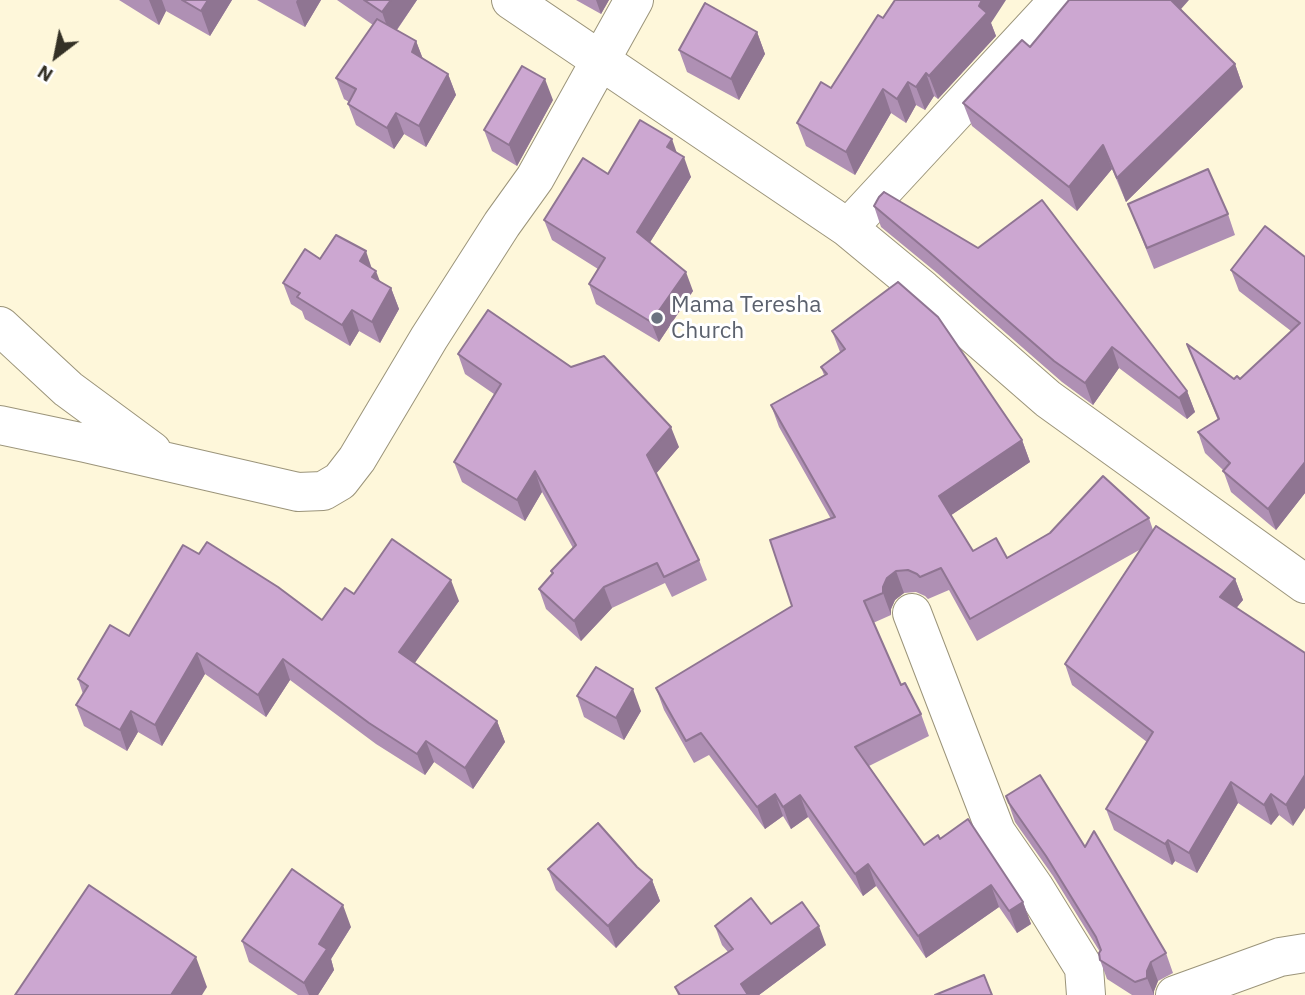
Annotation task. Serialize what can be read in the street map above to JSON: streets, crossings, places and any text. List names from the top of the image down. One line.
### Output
{"places":["Mama Teresha Church"],"north":"bottom left"}
